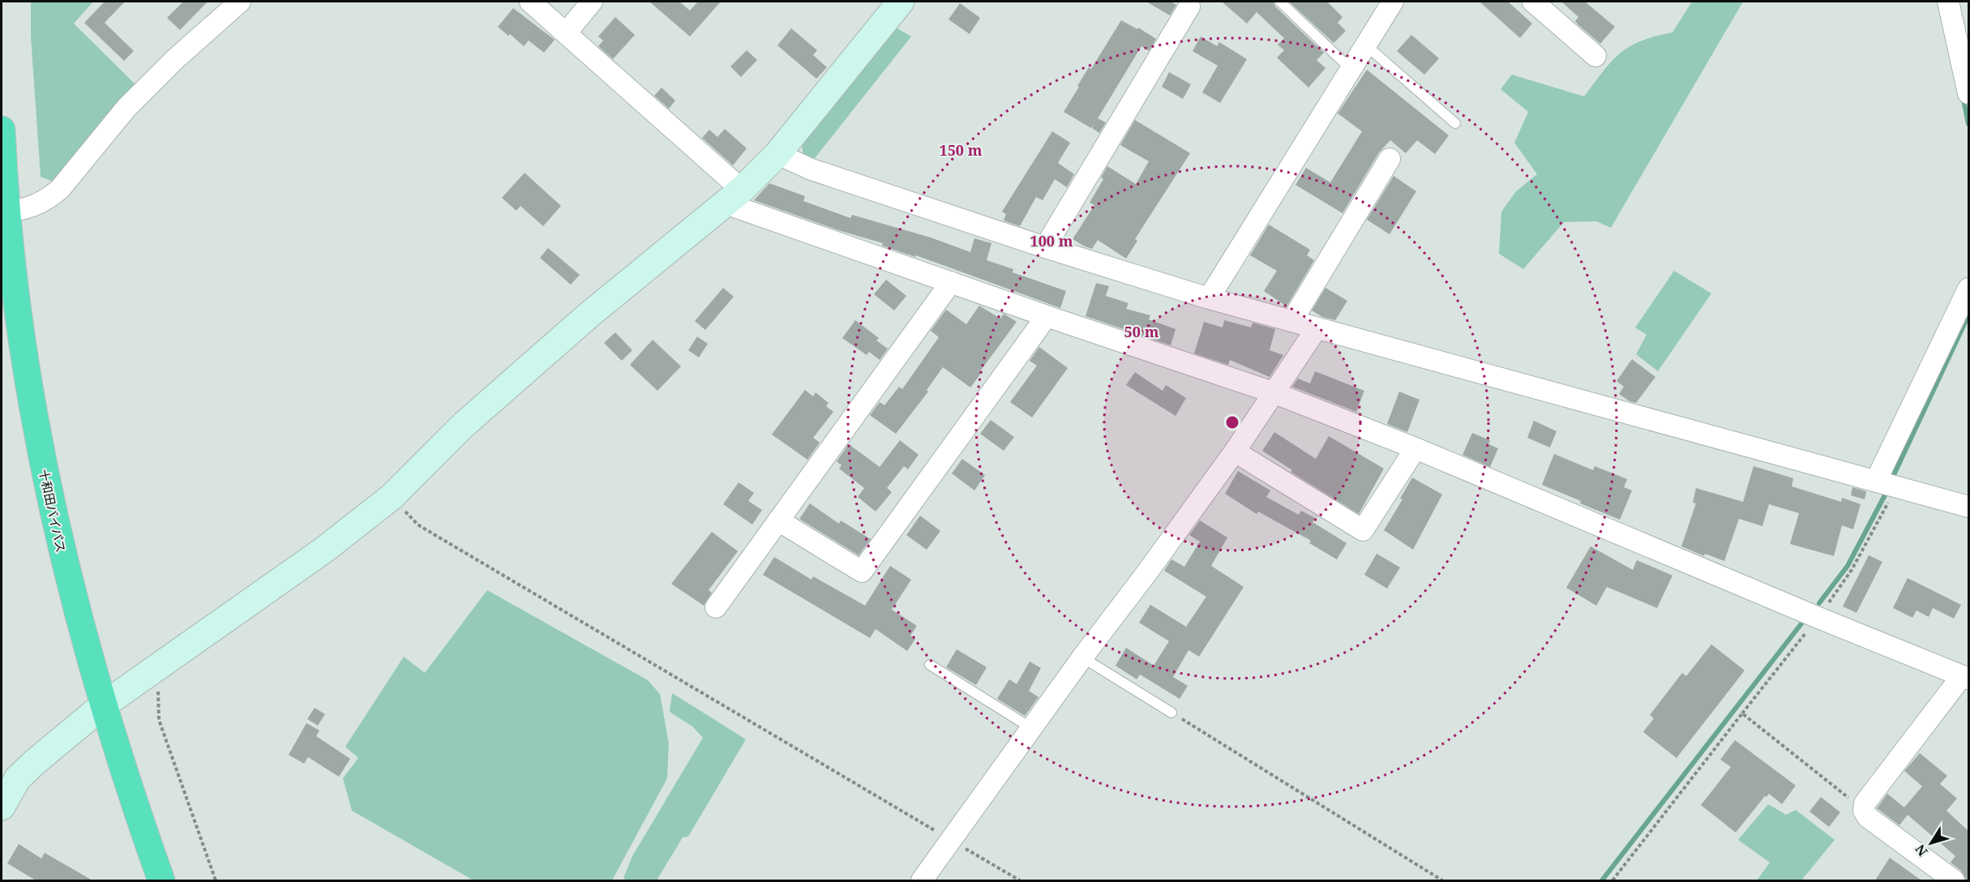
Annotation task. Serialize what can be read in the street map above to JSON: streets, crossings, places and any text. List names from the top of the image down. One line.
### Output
{"streets":{"highway":["十和田バイパス"]},"north":"bottom left","rings":["150 m","100 m","50 m"]}
